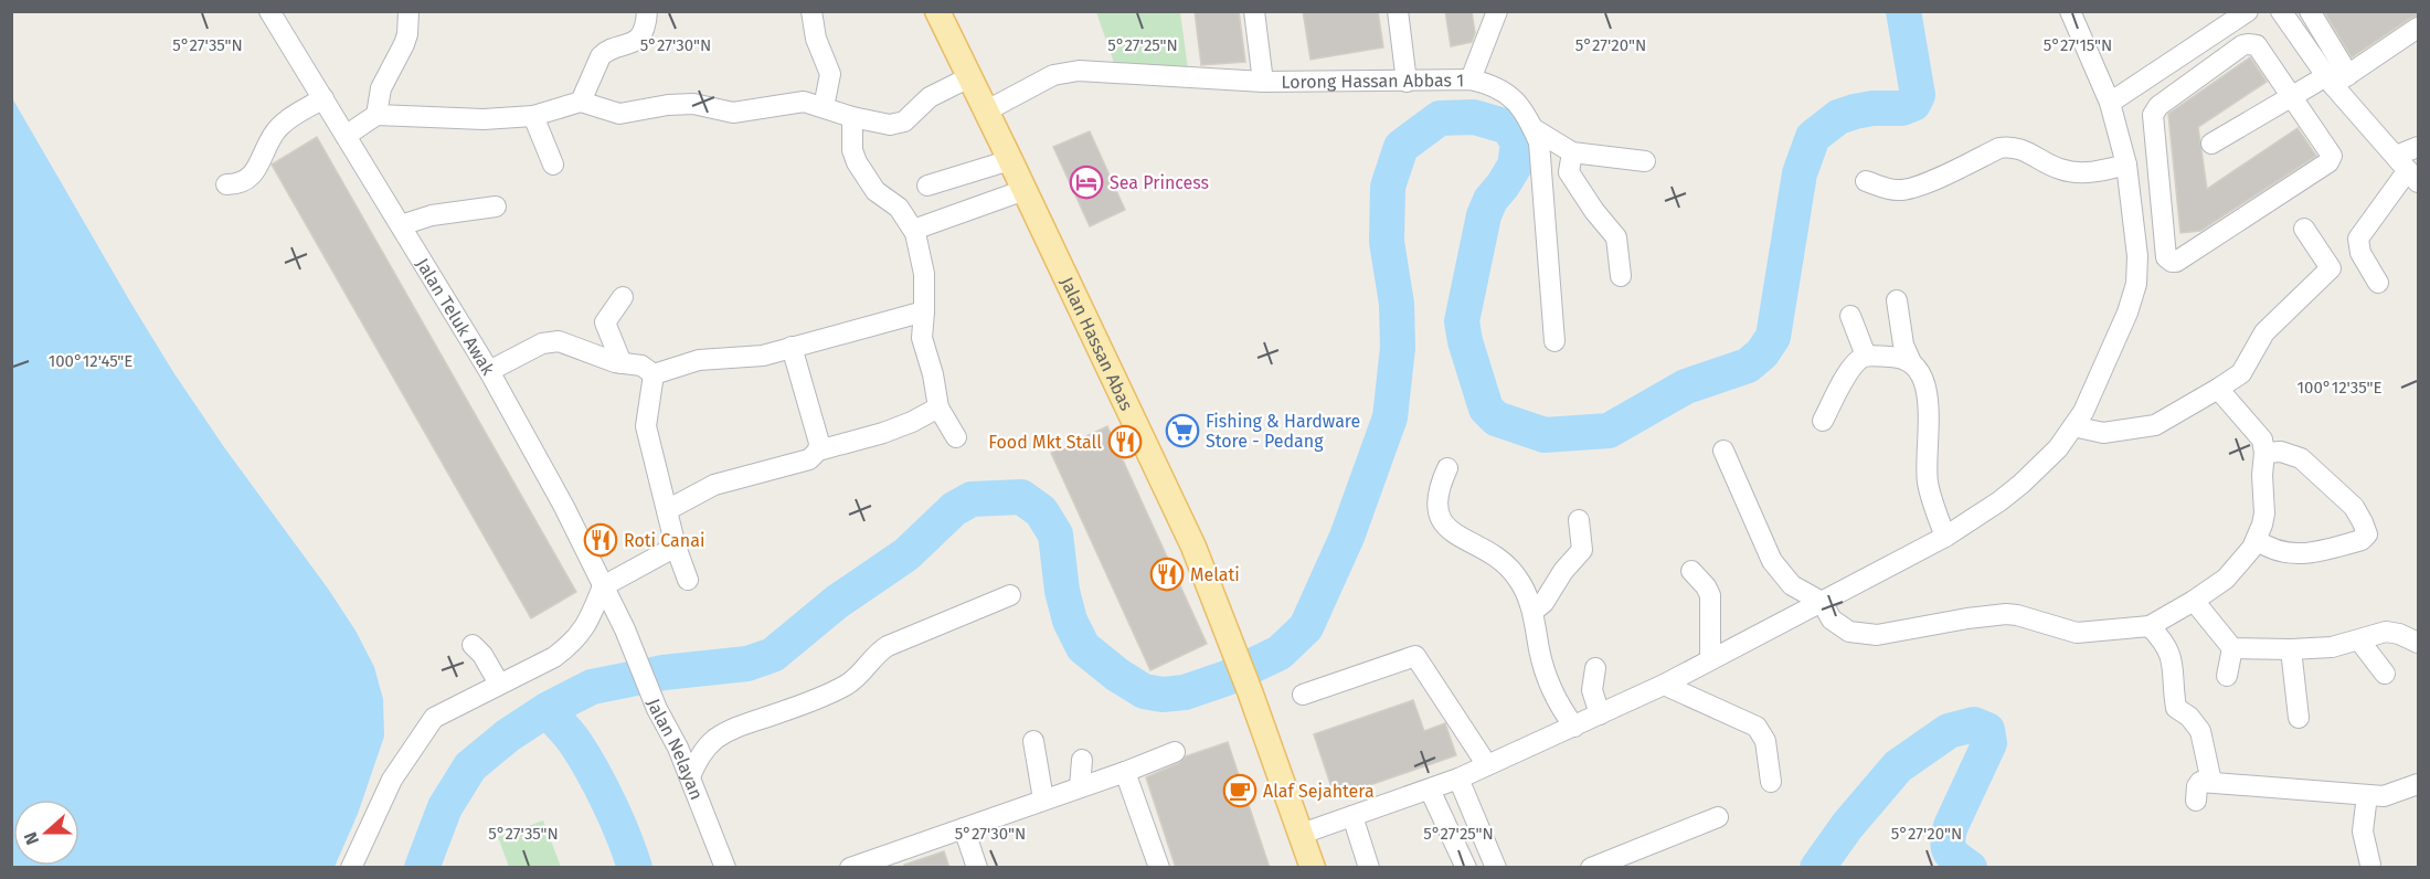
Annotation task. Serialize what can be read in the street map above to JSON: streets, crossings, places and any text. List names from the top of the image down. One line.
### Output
{"streets":{"main road":["Jalan Hassan Abas"],"street":["Lorong Hassan Abbas 1","Jalan Teluk Awak","Jalan Nelayan"]},"crossings":[["Lorong Hassan Abbas 1","Jalan Hassan Abas"],["Jalan Teluk Awak","Jalan Nelayan"]],"places":{"hotel":["Sea Princess"],"supermarket":["Fishing & Hardware Store - Pedang"],"restaurant":["Food Mkt Stall","Roti Canai","Melati"],"cafe":["Alaf Sejahtera"]},"north":"left","coordinates":["5°27'35\"N","5°27'30\"N","5°27'25\"N","5°27'20\"N","5°27'15\"N","100°12'45\"E","100°12'35\"E"]}
